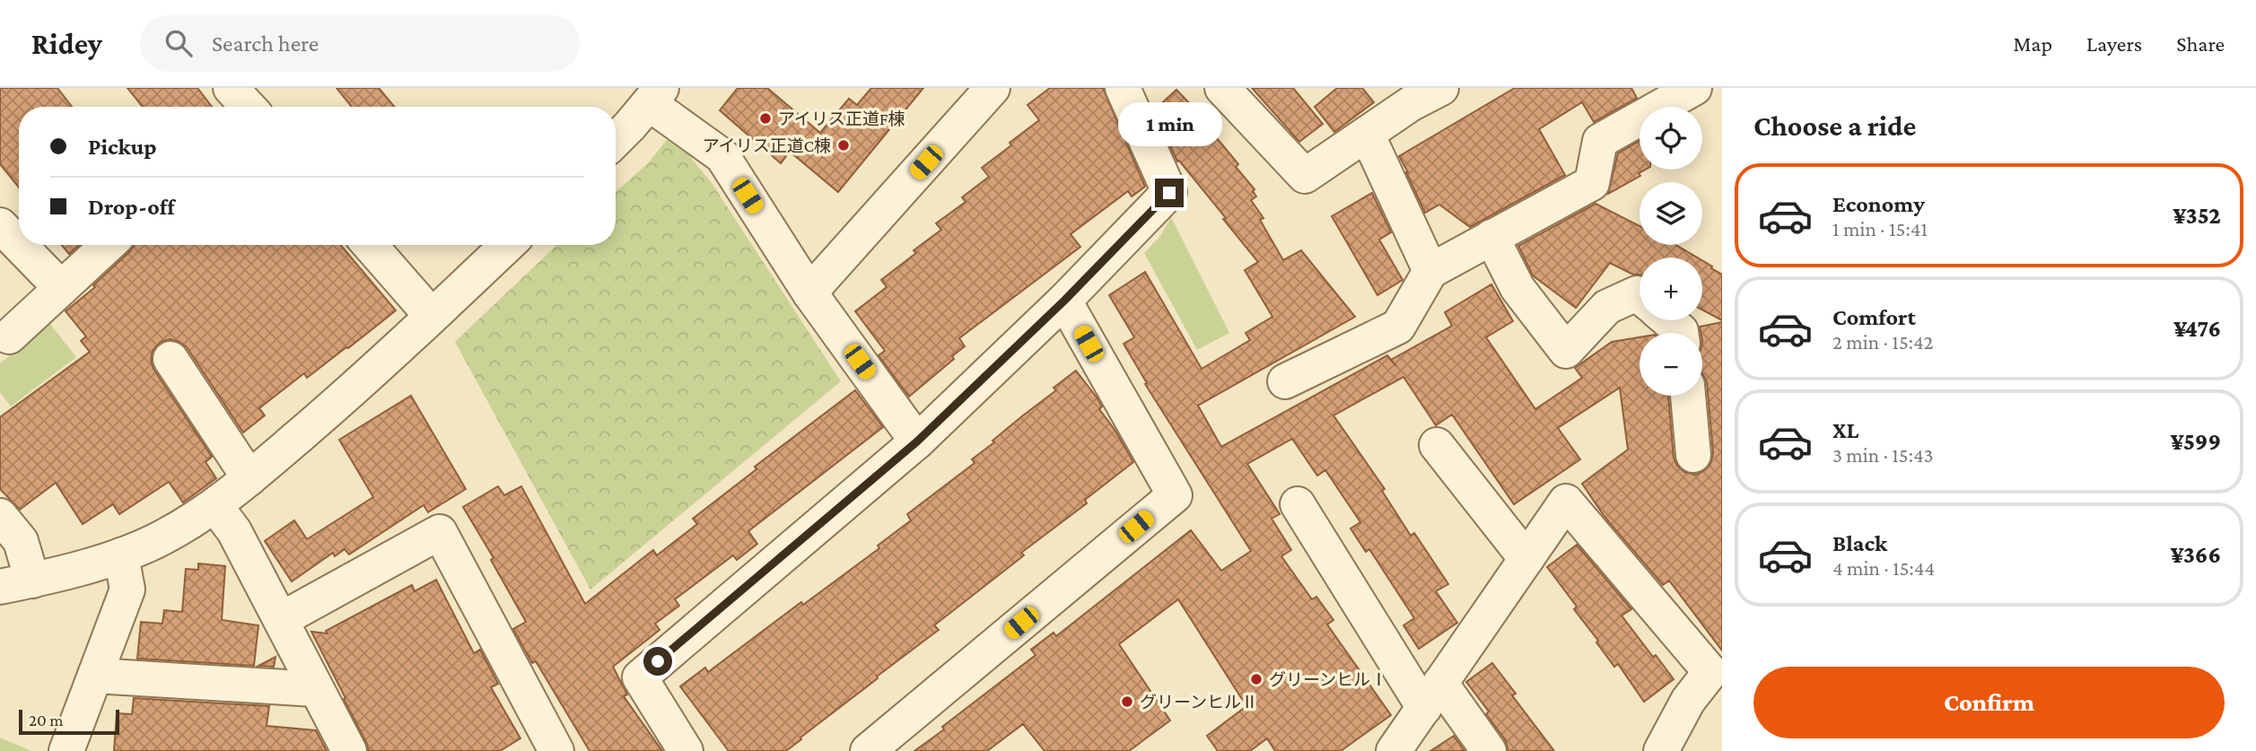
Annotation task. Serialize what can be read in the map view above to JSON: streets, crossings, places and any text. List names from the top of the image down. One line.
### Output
{"places":["アイリス正道F棟","アイリス正道C棟","グリーンヒルⅠ","グリーンヒルⅡ"],"scale_bar":"20 m","page":{"header":"Ridey","search":"Search here","nav":["Map","Layers","Share"],"heading":"Choose a ride","bubble":"1 min","map_buttons":["+","−"],"banner":["Pickup","Drop-off"],"list":[{"name":"Economy","note":"1 min · 15:41","value":"¥352"},{"name":"Comfort","note":"2 min · 15:42","value":"¥476"},{"name":"XL","note":"3 min · 15:43","value":"¥599"},{"name":"Black","note":"4 min · 15:44","value":"¥366"}],"buttons":"Confirm","scale":"20 m"}}
